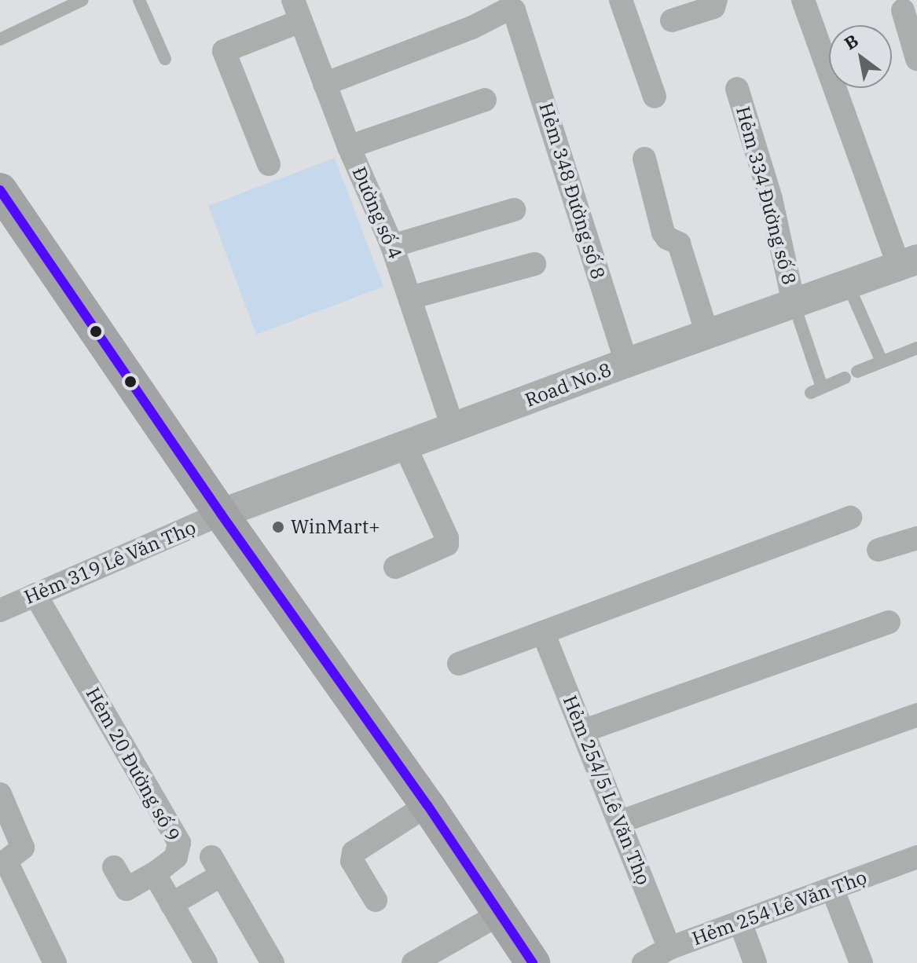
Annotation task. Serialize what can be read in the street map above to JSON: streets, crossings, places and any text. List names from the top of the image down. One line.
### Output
{"streets":{"street":["Hẻm 348 Đường số 8","Hẻm 334 Đường số 8","Đường số 4","Road No.8","Hẻm 319 Lê Văn Thọ","Hẻm 20 Đường số 9","Hẻm 254/5 Lê Văn Thọ","Hẻm 254 Lê Văn Thọ"]},"crossings":[["Hẻm 348 Đường số 8","Đường số 4"],["Hẻm 348 Đường số 8","Road No.8"],["Hẻm 334 Đường số 8","Road No.8"],["Đường số 4","Road No.8"],["Road No.8","Hẻm 319 Lê Văn Thọ"],["Hẻm 319 Lê Văn Thọ","Hẻm 20 Đường số 9"],["Hẻm 254/5 Lê Văn Thọ","Hẻm 254 Lê Văn Thọ"]],"places":["WinMart+"],"north":"top left"}
